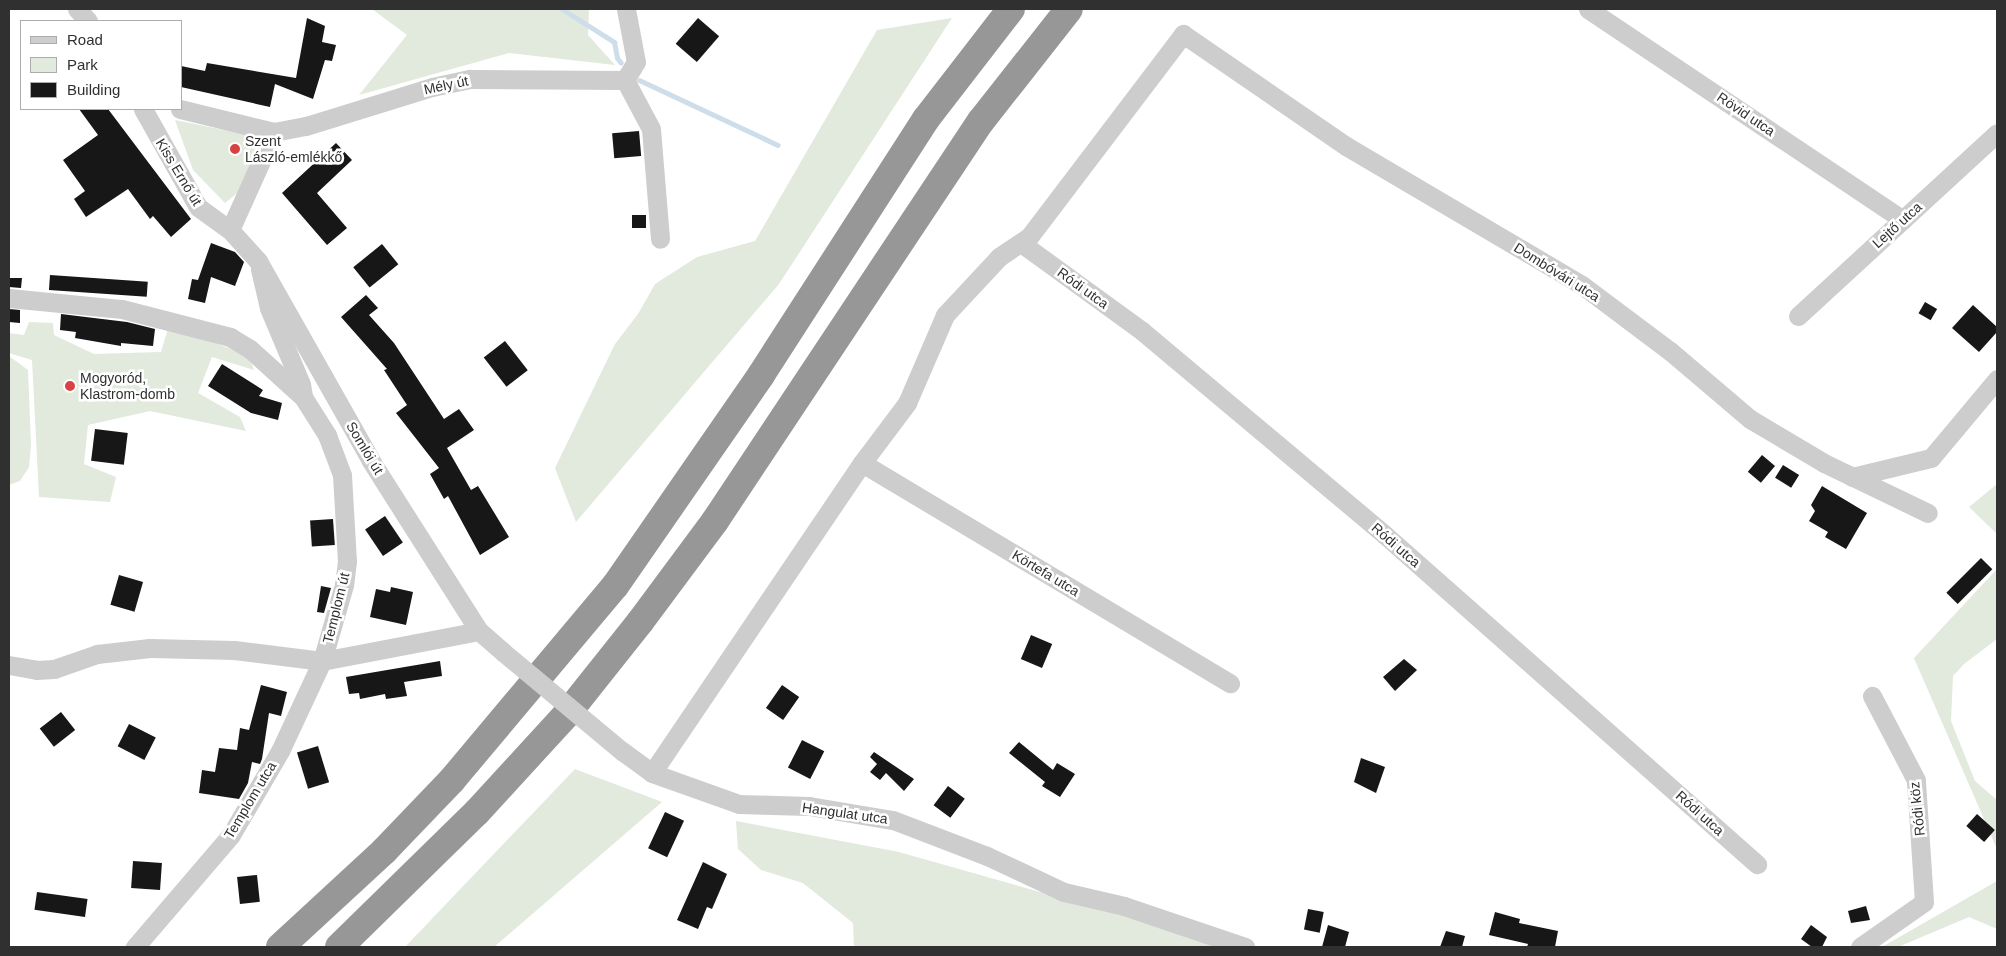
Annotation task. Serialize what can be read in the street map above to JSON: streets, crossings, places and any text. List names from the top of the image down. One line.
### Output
{"streets":{"street":["Mély út","Rövid utca","Kiss Ernő út","Lejtő utca","Dombóvári utca","Ródi utca","Somlói út","Körtefa utca","Templom út","Templom utca","Ródi köz","Hangulat utca"]},"crossings":[["Rövid utca","Lejtő utca"],["Kiss Ernő út","Somlói út"],["Dombóvári utca","Ródi utca"],["Somlói út","Templom út"],["Somlói út","Hangulat utca"],["Templom út","Templom utca"]],"places":["Szent László-emlékkő","Mogyoród, Klastrom-domb"],"legend":["Road","Park","Building"]}
